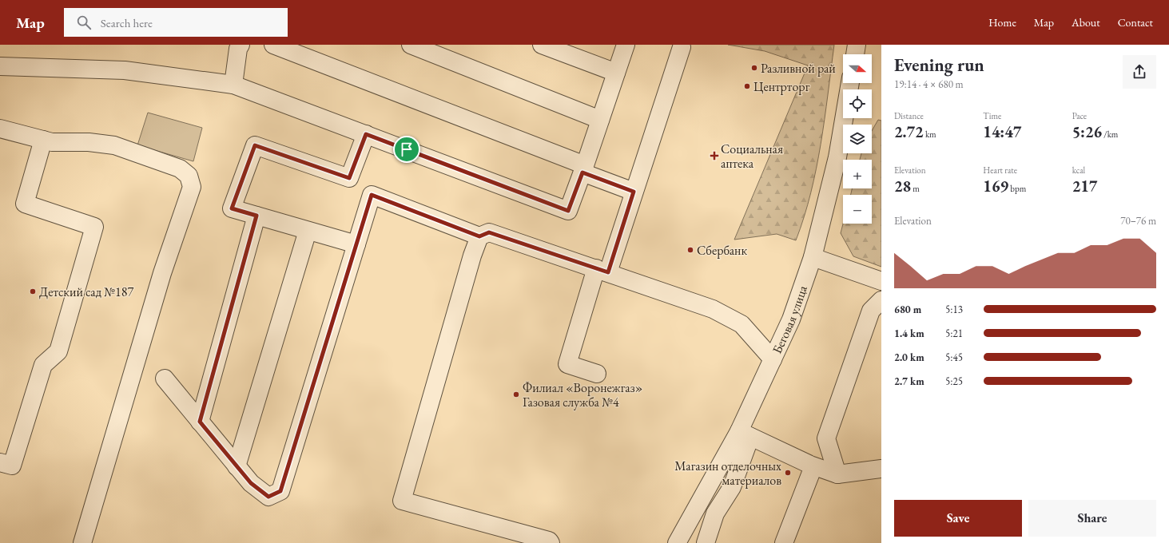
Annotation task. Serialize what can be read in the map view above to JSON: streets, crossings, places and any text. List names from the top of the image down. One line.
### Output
{"streets":{"street":["Беговая улица"]},"places":{"other":["Разливной рай","Центрторг","Сбербанк","Детский сад №187","Филиал «Воронежгаз» Газовая служба №4","Магазин отделочных материалов"],"health":["Социальная аптека"]},"north":"right","page":{"header":"Map","search":"Search here","nav":["Home","Map","About","Contact"],"heading":["Evening run","19:14 · 4 × 680 m"],"map_buttons":["+","−"],"stats":[["Distance","2.72 km"],["Time","14:47"],["Pace","5:26 /km"],["Elevation","28 m"],["Heart rate","169 bpm"],["kcal","217"]],"chart":["Elevation","70–76 m"],"list":[{"name":"680 m","note":"5:13"},{"name":"1.4 km","note":"5:21"},{"name":"2.0 km","note":"5:45"},{"name":"2.7 km","note":"5:25"}],"buttons":["Save","Share"]}}
